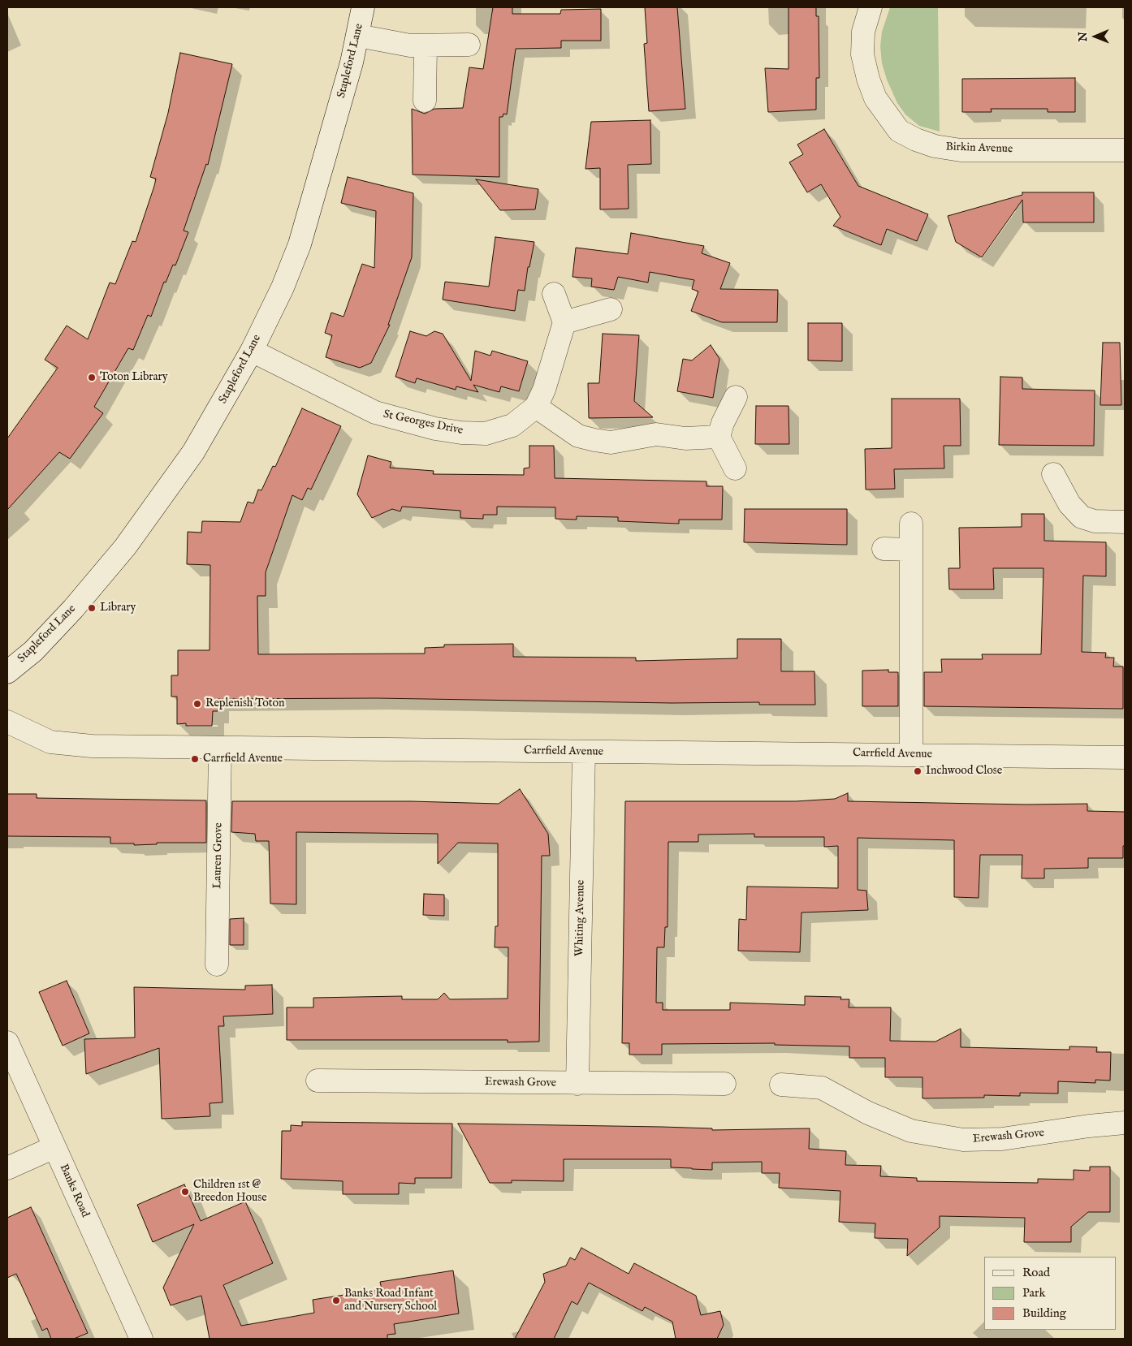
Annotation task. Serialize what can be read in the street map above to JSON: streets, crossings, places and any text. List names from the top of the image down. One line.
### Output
{"streets":{"street":["Stapleford Lane","Birkin Avenue","St Georges Drive","Carrfield Avenue","Lauren Grove","Whiting Avenue","Erewash Grove","Banks Road"]},"crossings":[["Stapleford Lane","St Georges Drive"],["Carrfield Avenue","Lauren Grove"],["Carrfield Avenue","Whiting Avenue"],["Whiting Avenue","Erewash Grove"]],"places":["Toton Library","Library","Replenish Toton","Carrfield Avenue","Inchwood Close","Children 1st @ Breedon House","Banks Road Infant and Nursery School"],"legend":["Road","Park","Building"],"north":"left"}
